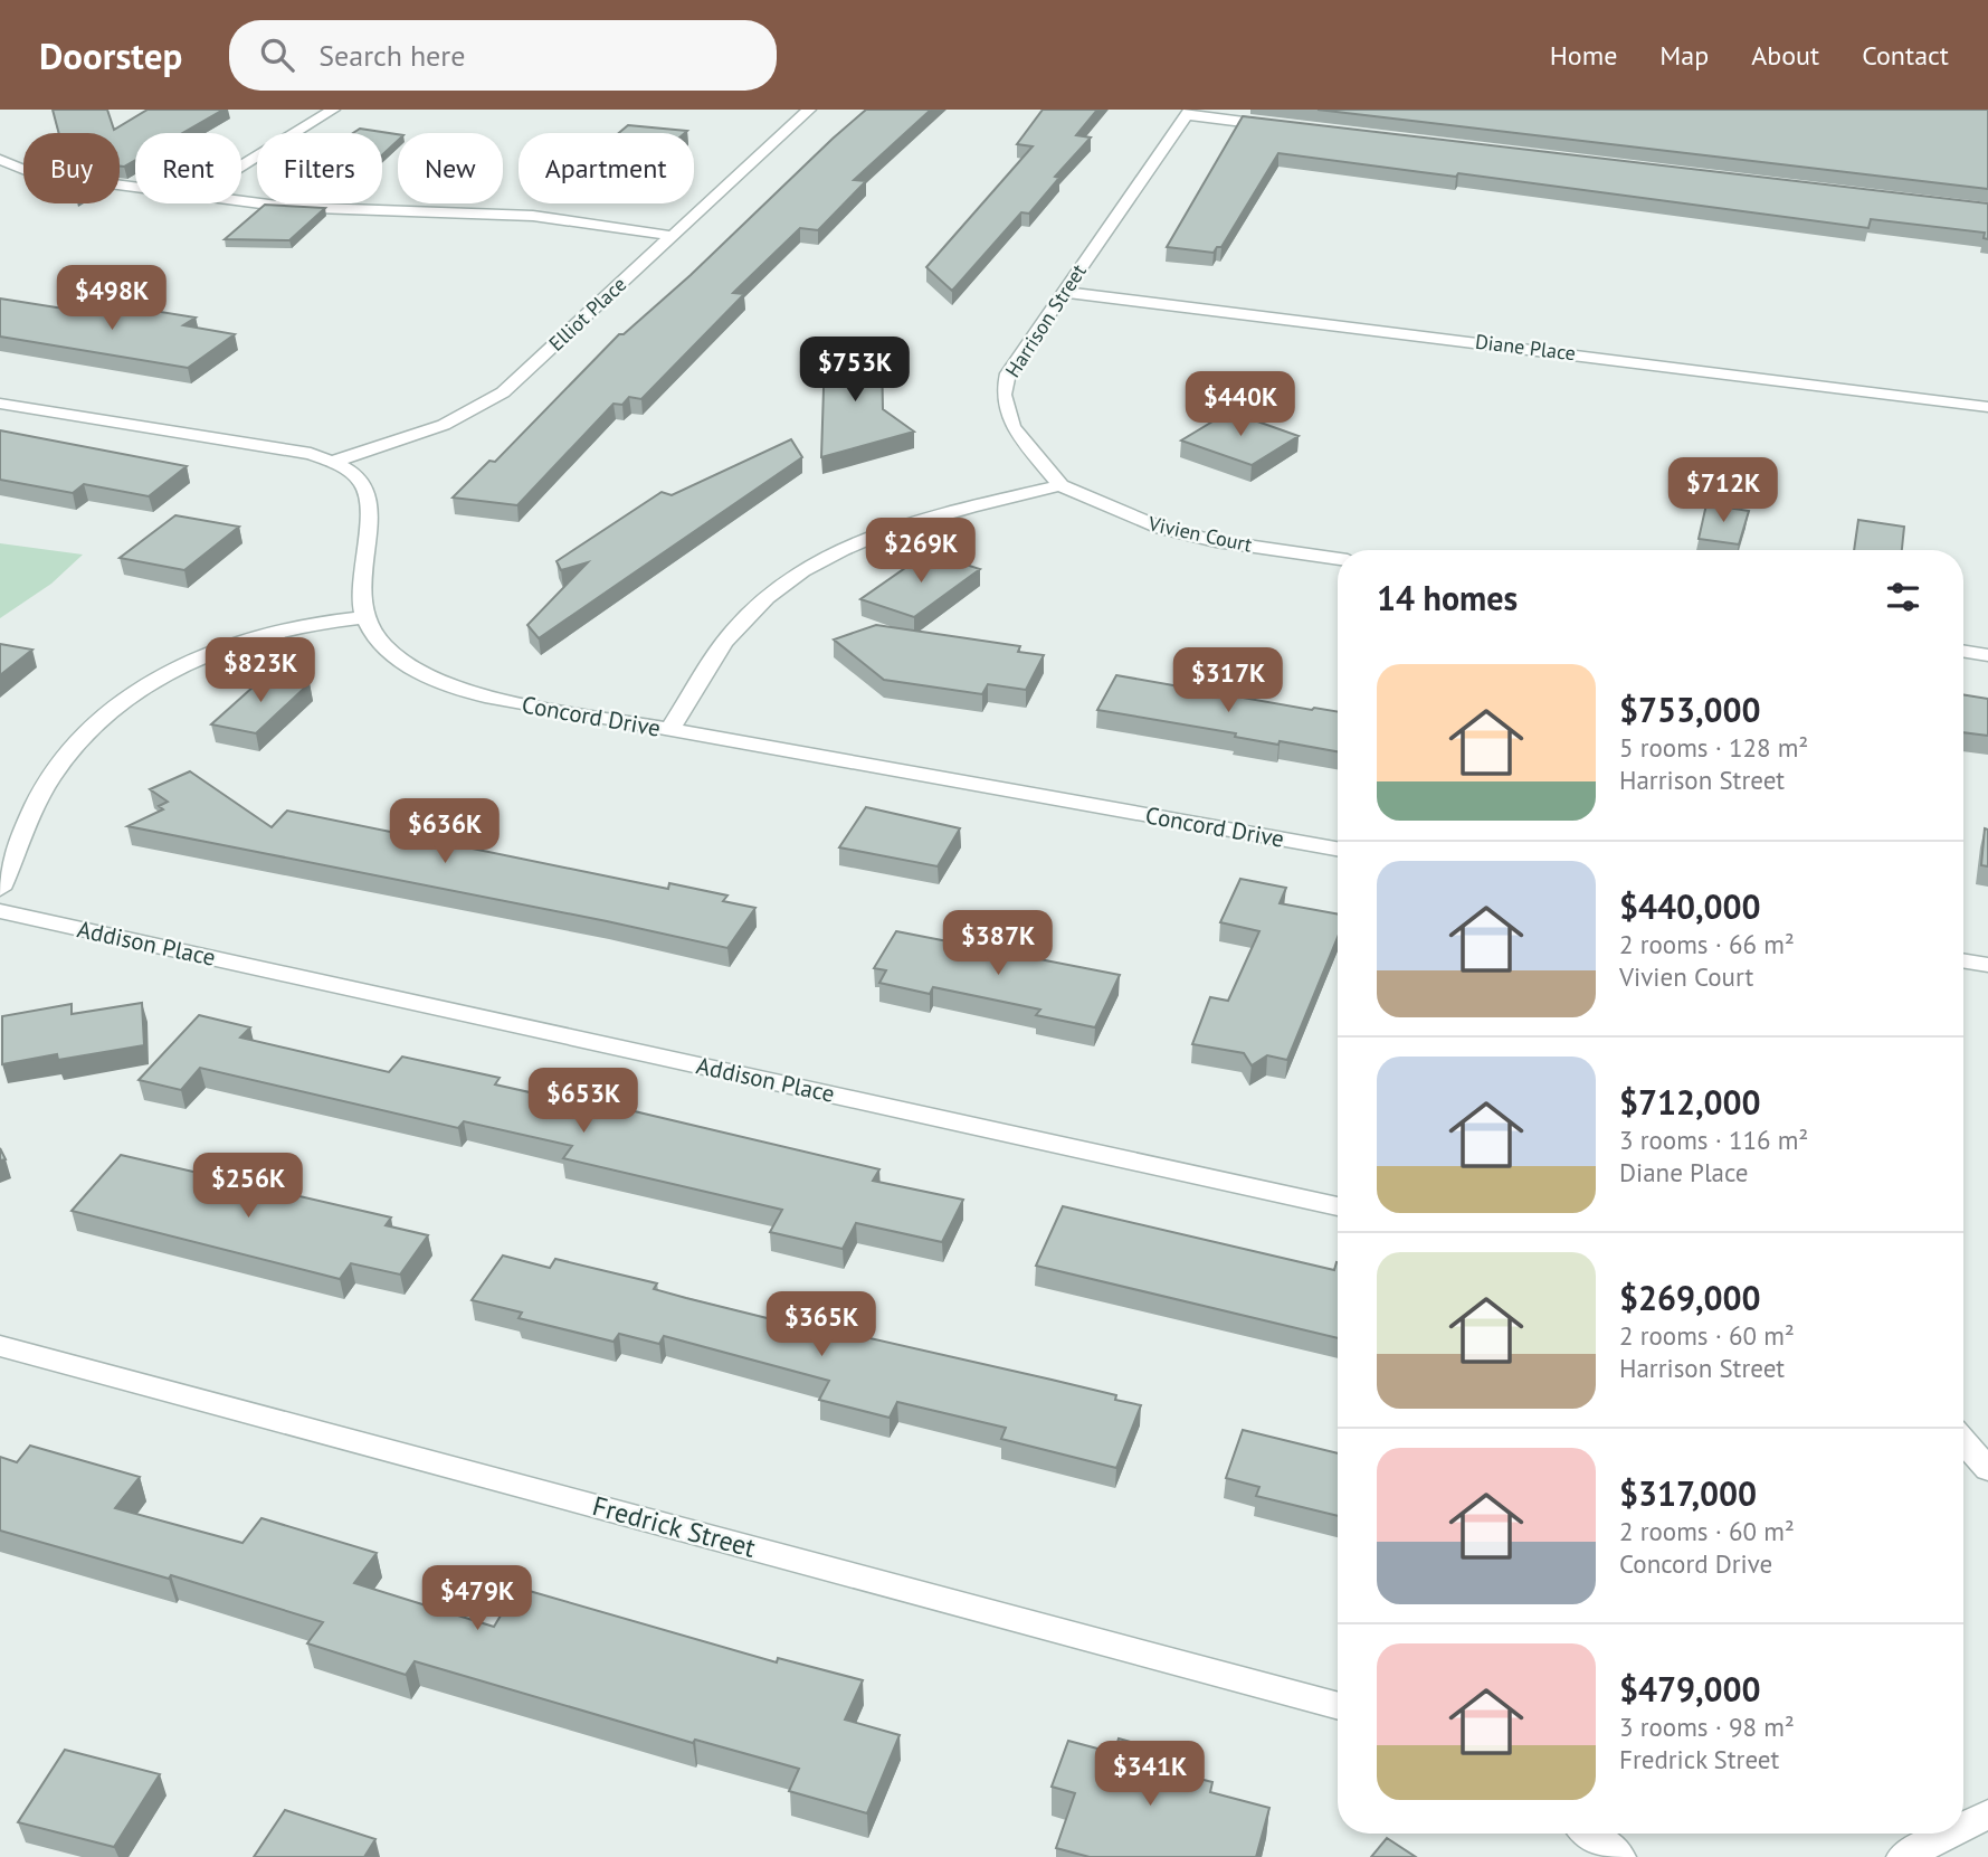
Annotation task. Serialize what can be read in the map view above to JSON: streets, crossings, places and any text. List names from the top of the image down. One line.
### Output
{"streets":{"street":["Elliot Place","Harrison Street","Diane Place","Vivien Court","Concord Drive","Addison Place","Fredrick Street"]},"crossings":[["Harrison Street","Diane Place"],["Harrison Street","Vivien Court"]],"page":{"header":"Doorstep","search":"Search here","nav":["Home","Map","About","Contact"],"chip":["Buy","Rent","Filters","New","Apartment"],"price":["$498K","$753K","$440K","$712K","$269K","$823K","$317K","$636K","$387K","$653K","$256K","$365K","$479K","$341K"],"heading":"14 homes","list":[{"name":"$753,000","note":"5 rooms · 128 m² · Harrison Street"},{"name":"$440,000","note":"2 rooms · 66 m² · Vivien Court"},{"name":"$712,000","note":"3 rooms · 116 m² · Diane Place"},{"name":"$269,000","note":"2 rooms · 60 m² · Harrison Street"},{"name":"$317,000","note":"2 rooms · 60 m² · Concord Drive"},{"name":"$479,000","note":"3 rooms · 98 m² · Fredrick Street"}]}}
